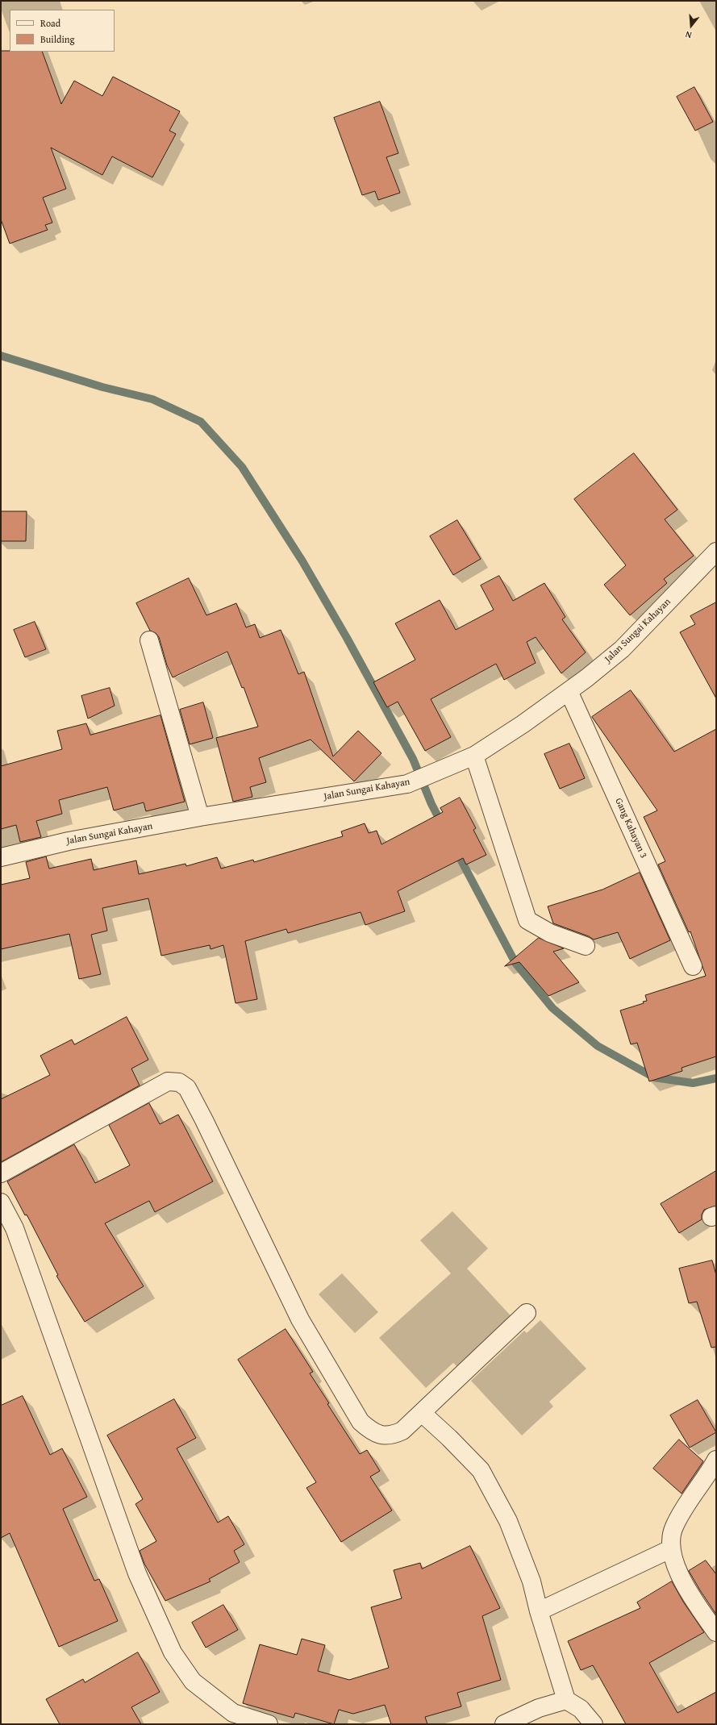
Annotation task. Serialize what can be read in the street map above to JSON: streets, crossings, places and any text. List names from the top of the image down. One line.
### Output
{"streets":{"street":["Jalan Sungai Kahayan","Gang Kahayan 3"]},"crossings":[["Jalan Sungai Kahayan","Gang Kahayan 3"]],"legend":["Road","Building"],"north":"bottom"}
